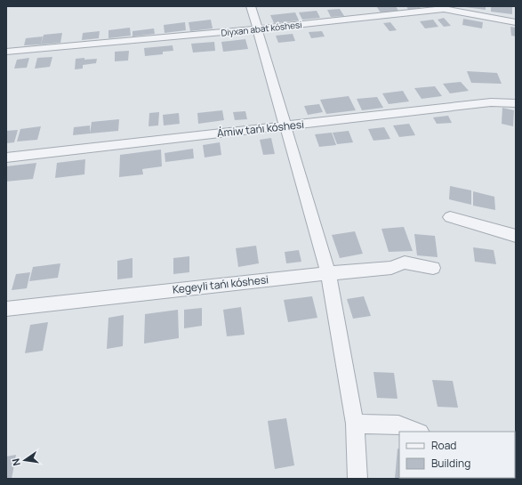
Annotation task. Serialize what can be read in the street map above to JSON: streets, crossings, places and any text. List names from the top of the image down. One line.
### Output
{"streets":{"street":["Diyxan abat kóshesi","Ámiw tańı kóshesi","Kegeyli tańı kóshesi"]},"legend":["Road","Building"],"north":"left"}
